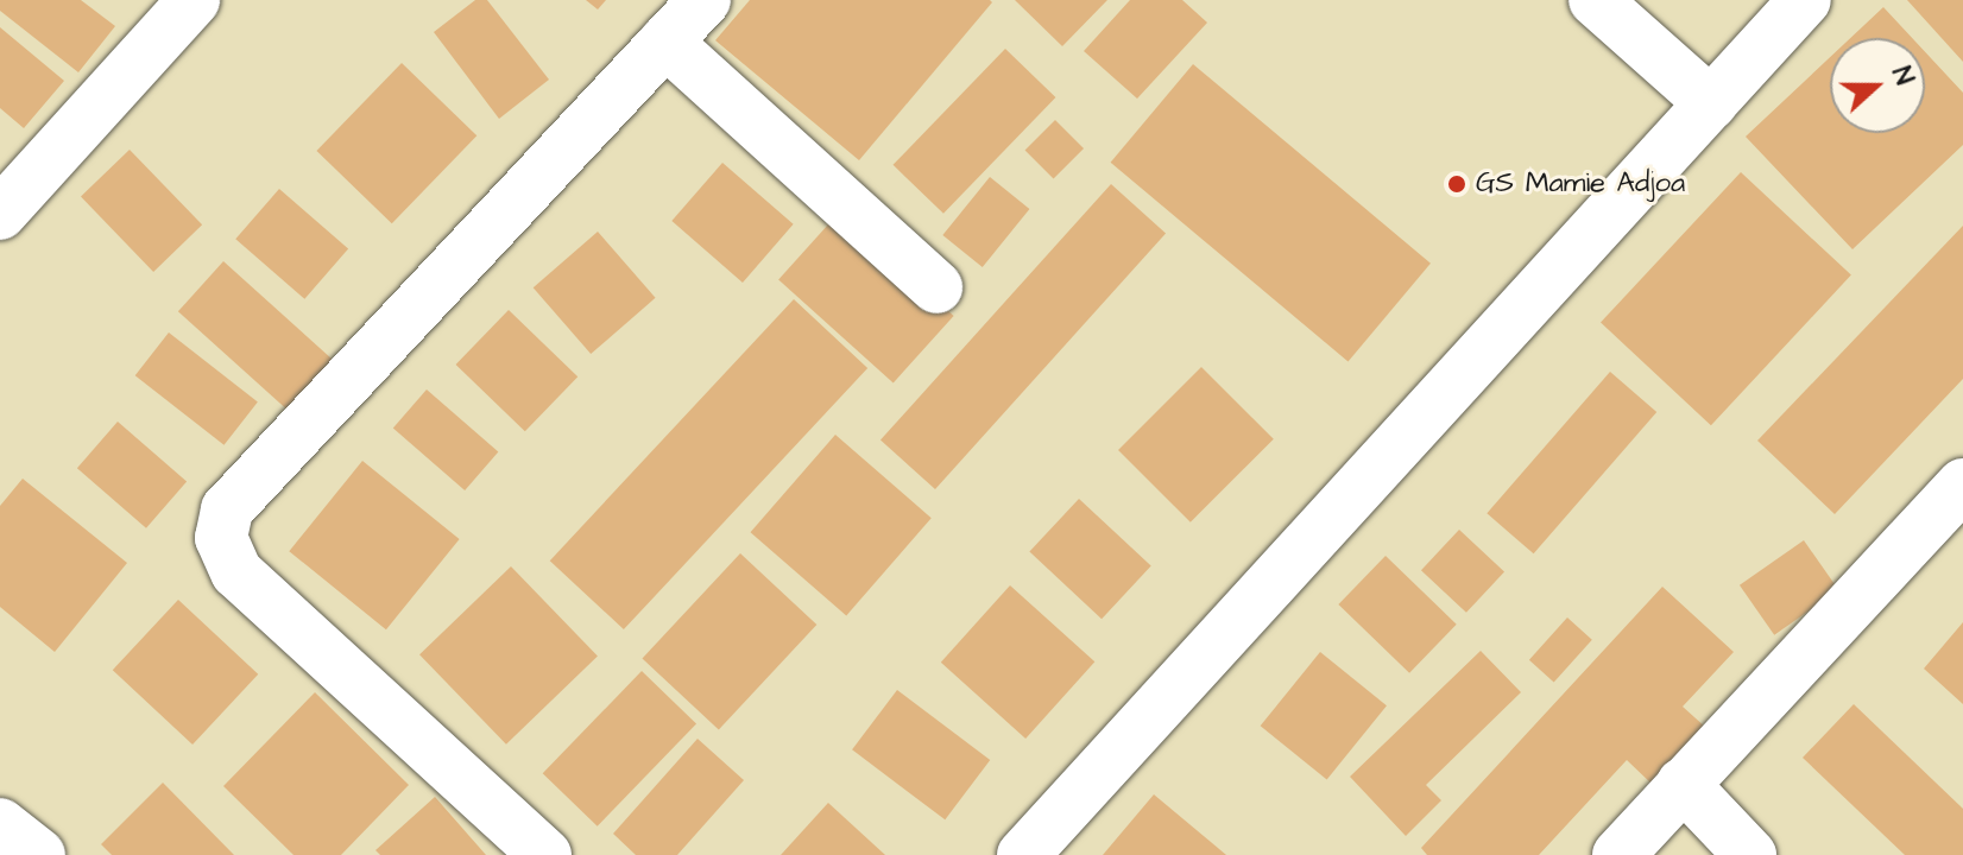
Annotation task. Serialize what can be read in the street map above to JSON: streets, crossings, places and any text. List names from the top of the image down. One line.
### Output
{"places":["GS Mamie Adjoa"],"north":"right"}
